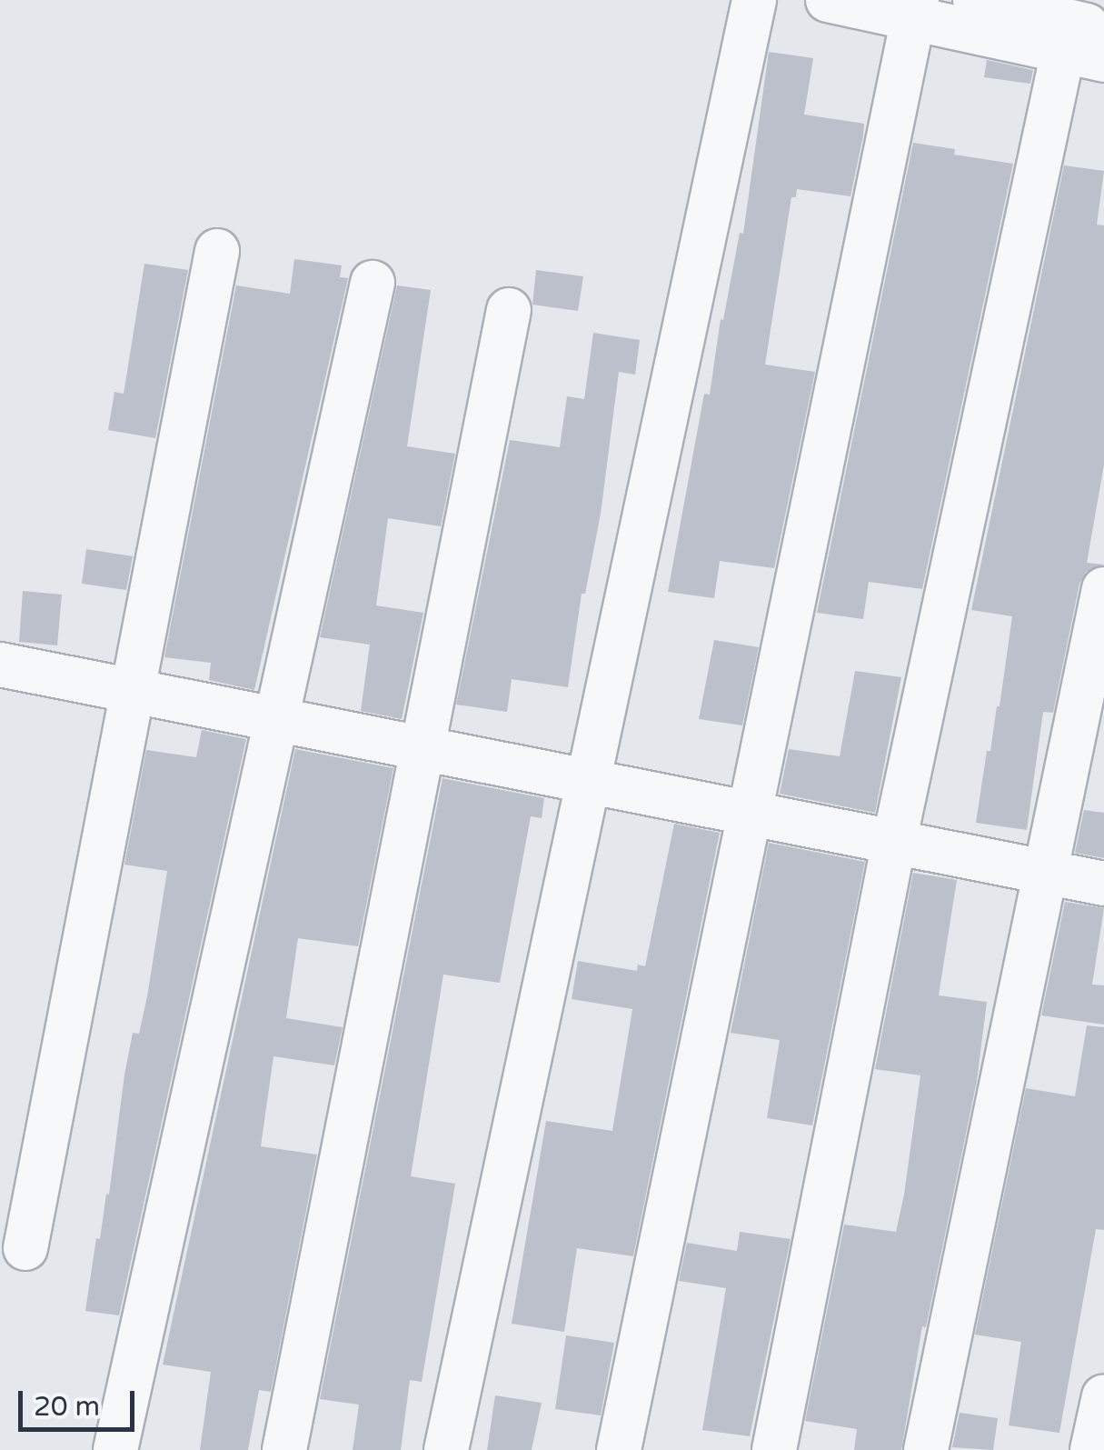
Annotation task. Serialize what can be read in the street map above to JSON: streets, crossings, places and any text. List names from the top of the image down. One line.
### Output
{"scale_bar":"20 m"}
